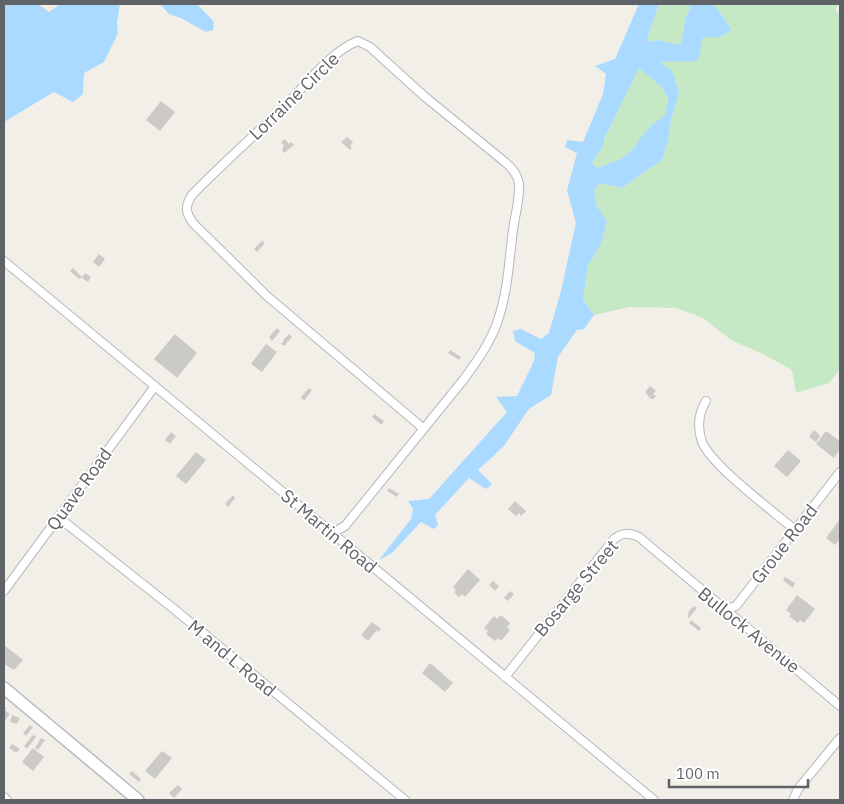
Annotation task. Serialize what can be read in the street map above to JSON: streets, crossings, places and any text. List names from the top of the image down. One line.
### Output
{"streets":{"street":["Lorraine Circle","Quave Road","St Martin Road","Groue Road","Bosarge Street","Bullock Avenue","M and L Road"]},"crossings":[["Lorraine Circle","St Martin Road"],["Quave Road","St Martin Road"],["Quave Road","M and L Road"],["St Martin Road","Bosarge Street"],["Groue Road","Bullock Avenue"],["Bosarge Street","Bullock Avenue"]],"scale_bar":"100 m"}
